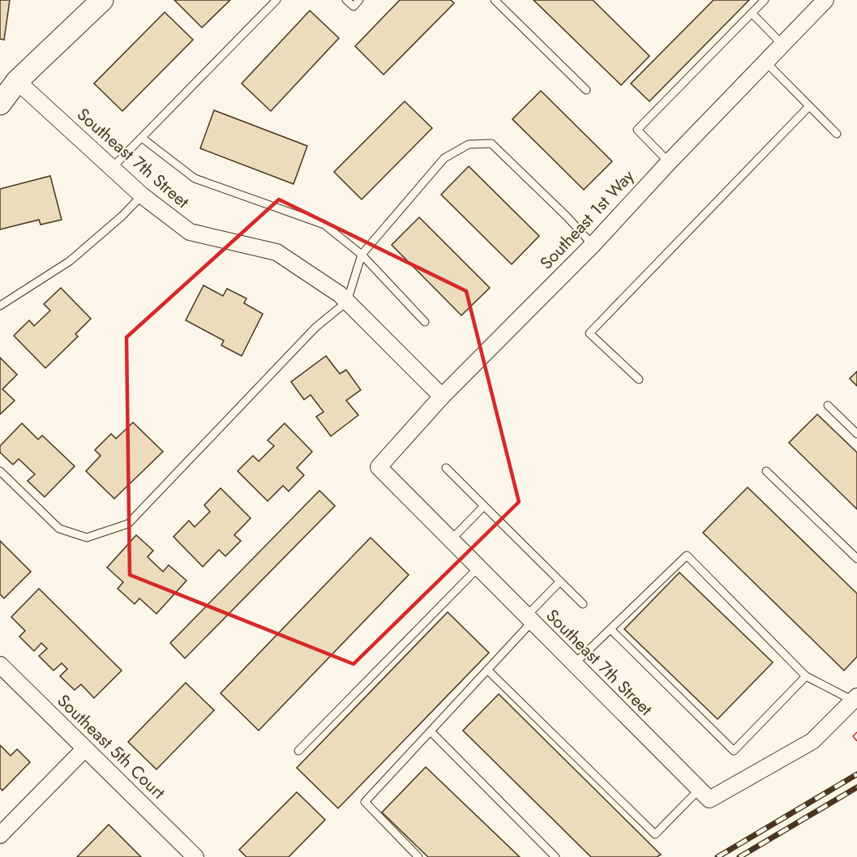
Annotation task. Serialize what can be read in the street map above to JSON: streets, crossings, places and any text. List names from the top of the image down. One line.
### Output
{"streets":{"street":["Southeast 7th Street","Southeast 1st Way","Southeast 5th Court"]},"crossings":[["Southeast 7th Street","Southeast 1st Way"]]}
